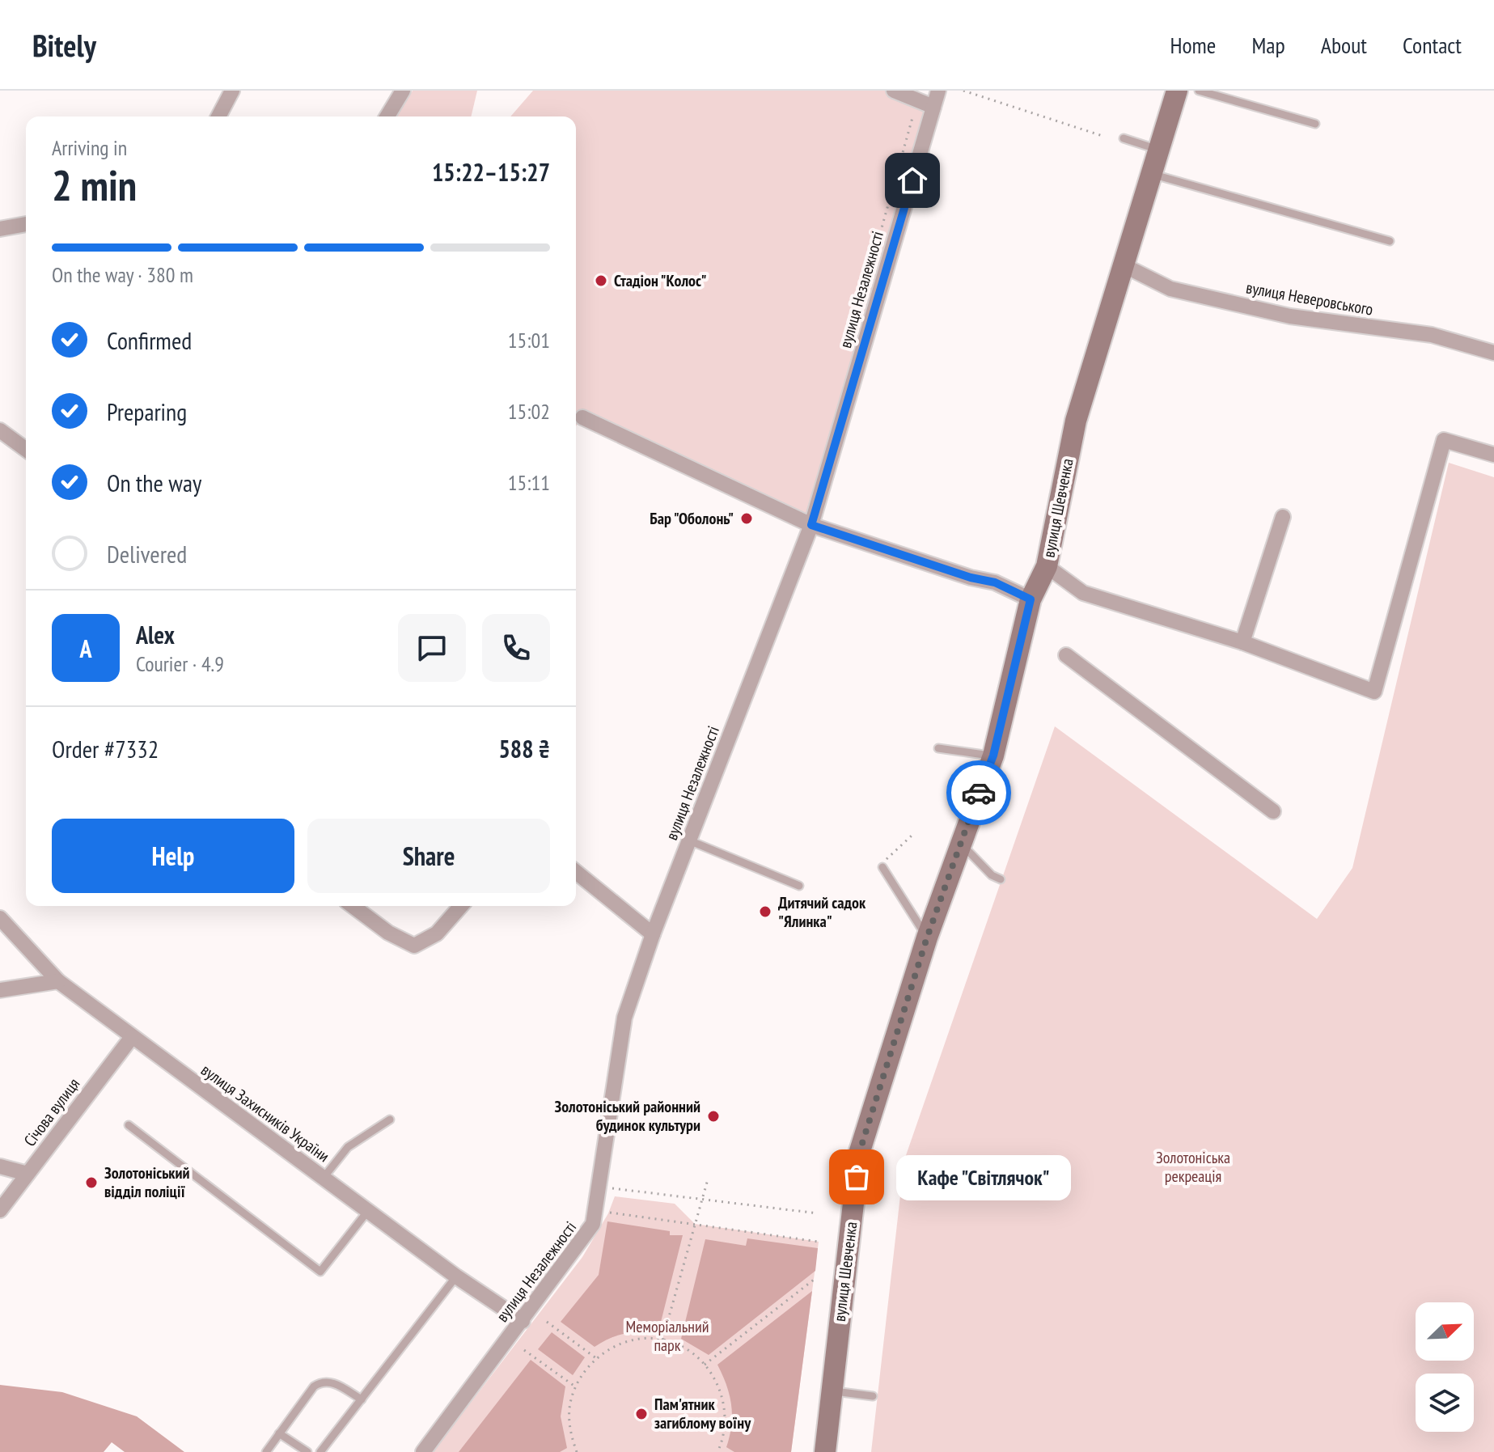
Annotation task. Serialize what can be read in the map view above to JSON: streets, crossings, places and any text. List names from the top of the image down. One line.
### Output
{"streets":{"main road":["вулиця Шевченка"],"street":["вулиця Незалежності","вулиця Неверовського","Січова вулиця","вулиця Захисників України"]},"crossings":[["вулиця Незалежності","вулиця Захисників України"],["вулиця Неверовського","вулиця Шевченка"],["Січова вулиця","вулиця Захисників України"]],"parks":["Золотоніська рекреація","Меморіальний парк"],"places":["Стадіон \"Колос\"","Бар \"Оболонь\"","Дитячий садок \"Ялинка\"","Золотоніський районний будинок культури","Кафе \"Світлячок\"","Золотоніський відділ поліції","Пам'ятник загиблому воїну"],"north":"top right","page":{"header":"Bitely","nav":["Home","Map","About","Contact"],"heading":["2 min","Arriving in","15:22–15:27"],"panel":["Alex","Courier · 4.9","Order #7332","588 ₴"],"bar":"On the way · 380 m","list":[["Confirmed","15:01"],["Preparing","15:02"],["On the way","15:11"],"Delivered"],"round":"A","buttons":["Help","Share"],"bubble":"Кафе \"Світлячок\""}}
